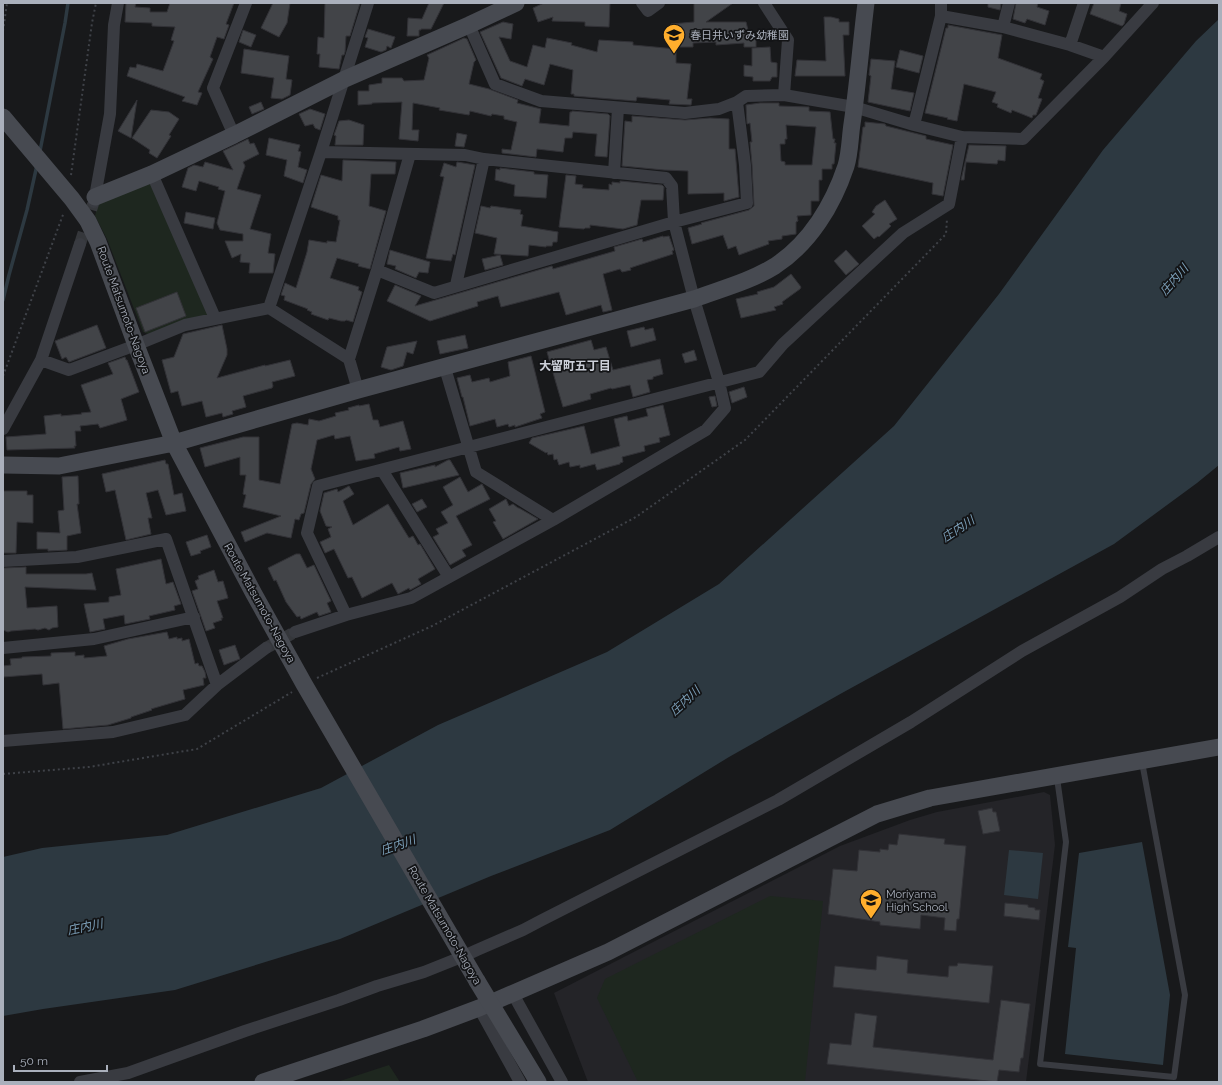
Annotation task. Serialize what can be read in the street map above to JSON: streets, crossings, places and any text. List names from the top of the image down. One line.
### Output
{"streets":{"street":["Route Matsumoto-Nagoya"]},"districts":["大留町五丁目"],"water":["庄内川"],"places":{"school or university":["春日井いずみ幼稚園","Moriyama High School"]},"scale_bar":"50 m"}
